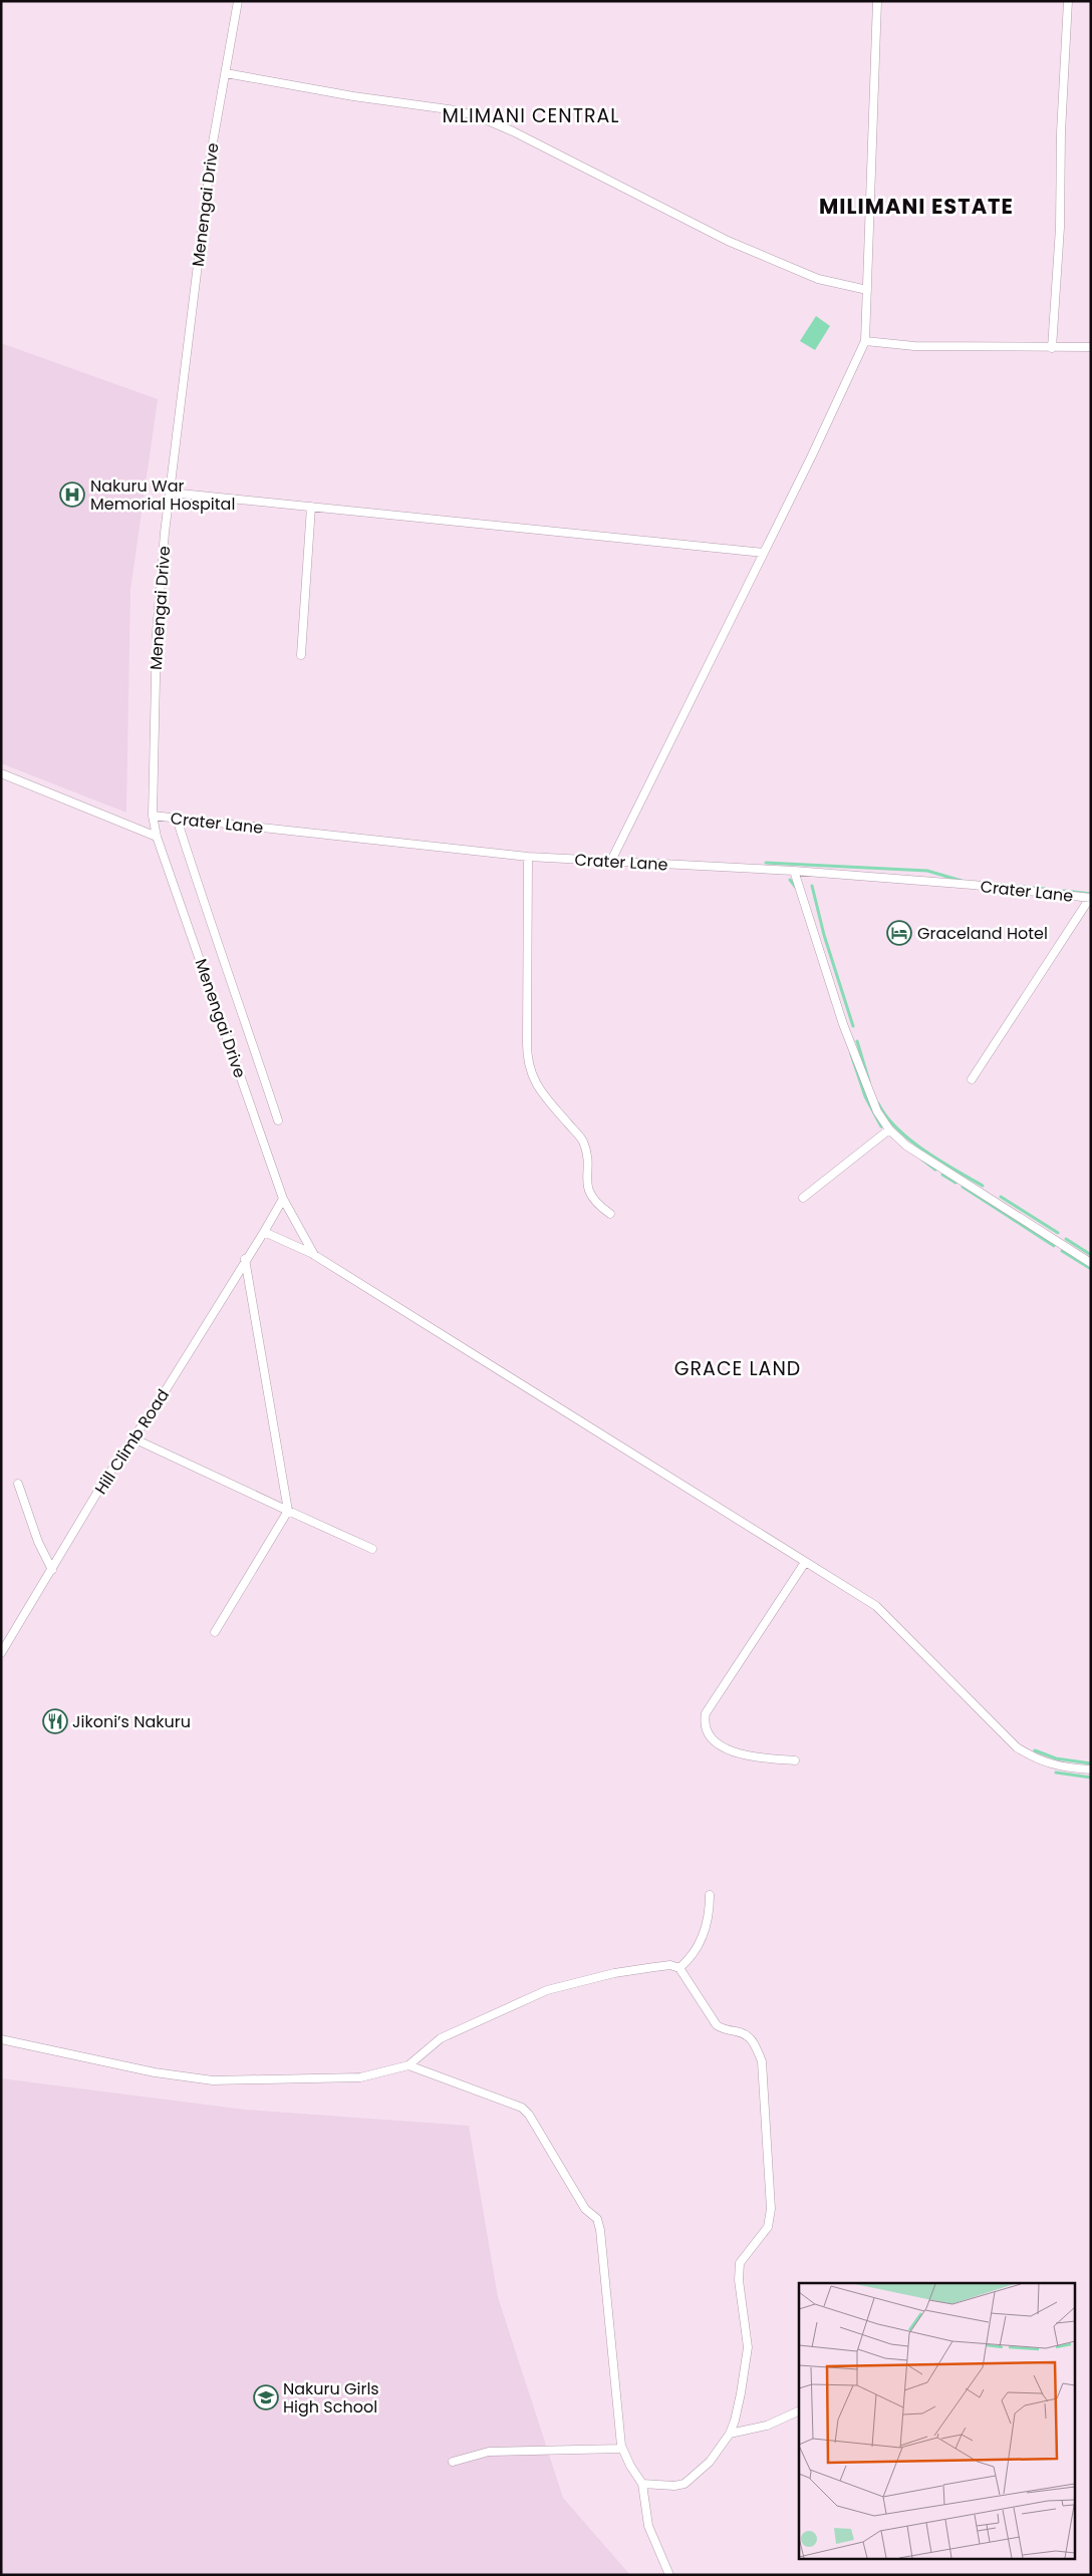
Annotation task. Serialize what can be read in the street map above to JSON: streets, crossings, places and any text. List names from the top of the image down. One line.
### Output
{"streets":{"street":["Menengai Drive","Crater Lane","Hill Climb Road"]},"crossings":[["Menengai Drive","Crater Lane"],["Menengai Drive","Hill Climb Road"]],"districts":["MLIMANI CENTRAL","MILIMANI ESTATE","GRACE LAND"],"places":{"hospital":["Nakuru War Memorial Hospital"],"hotel":["Graceland Hotel"],"restaurant":["Jikoni’s Nakuru"],"school or university":["Nakuru Girls High School"]}}
